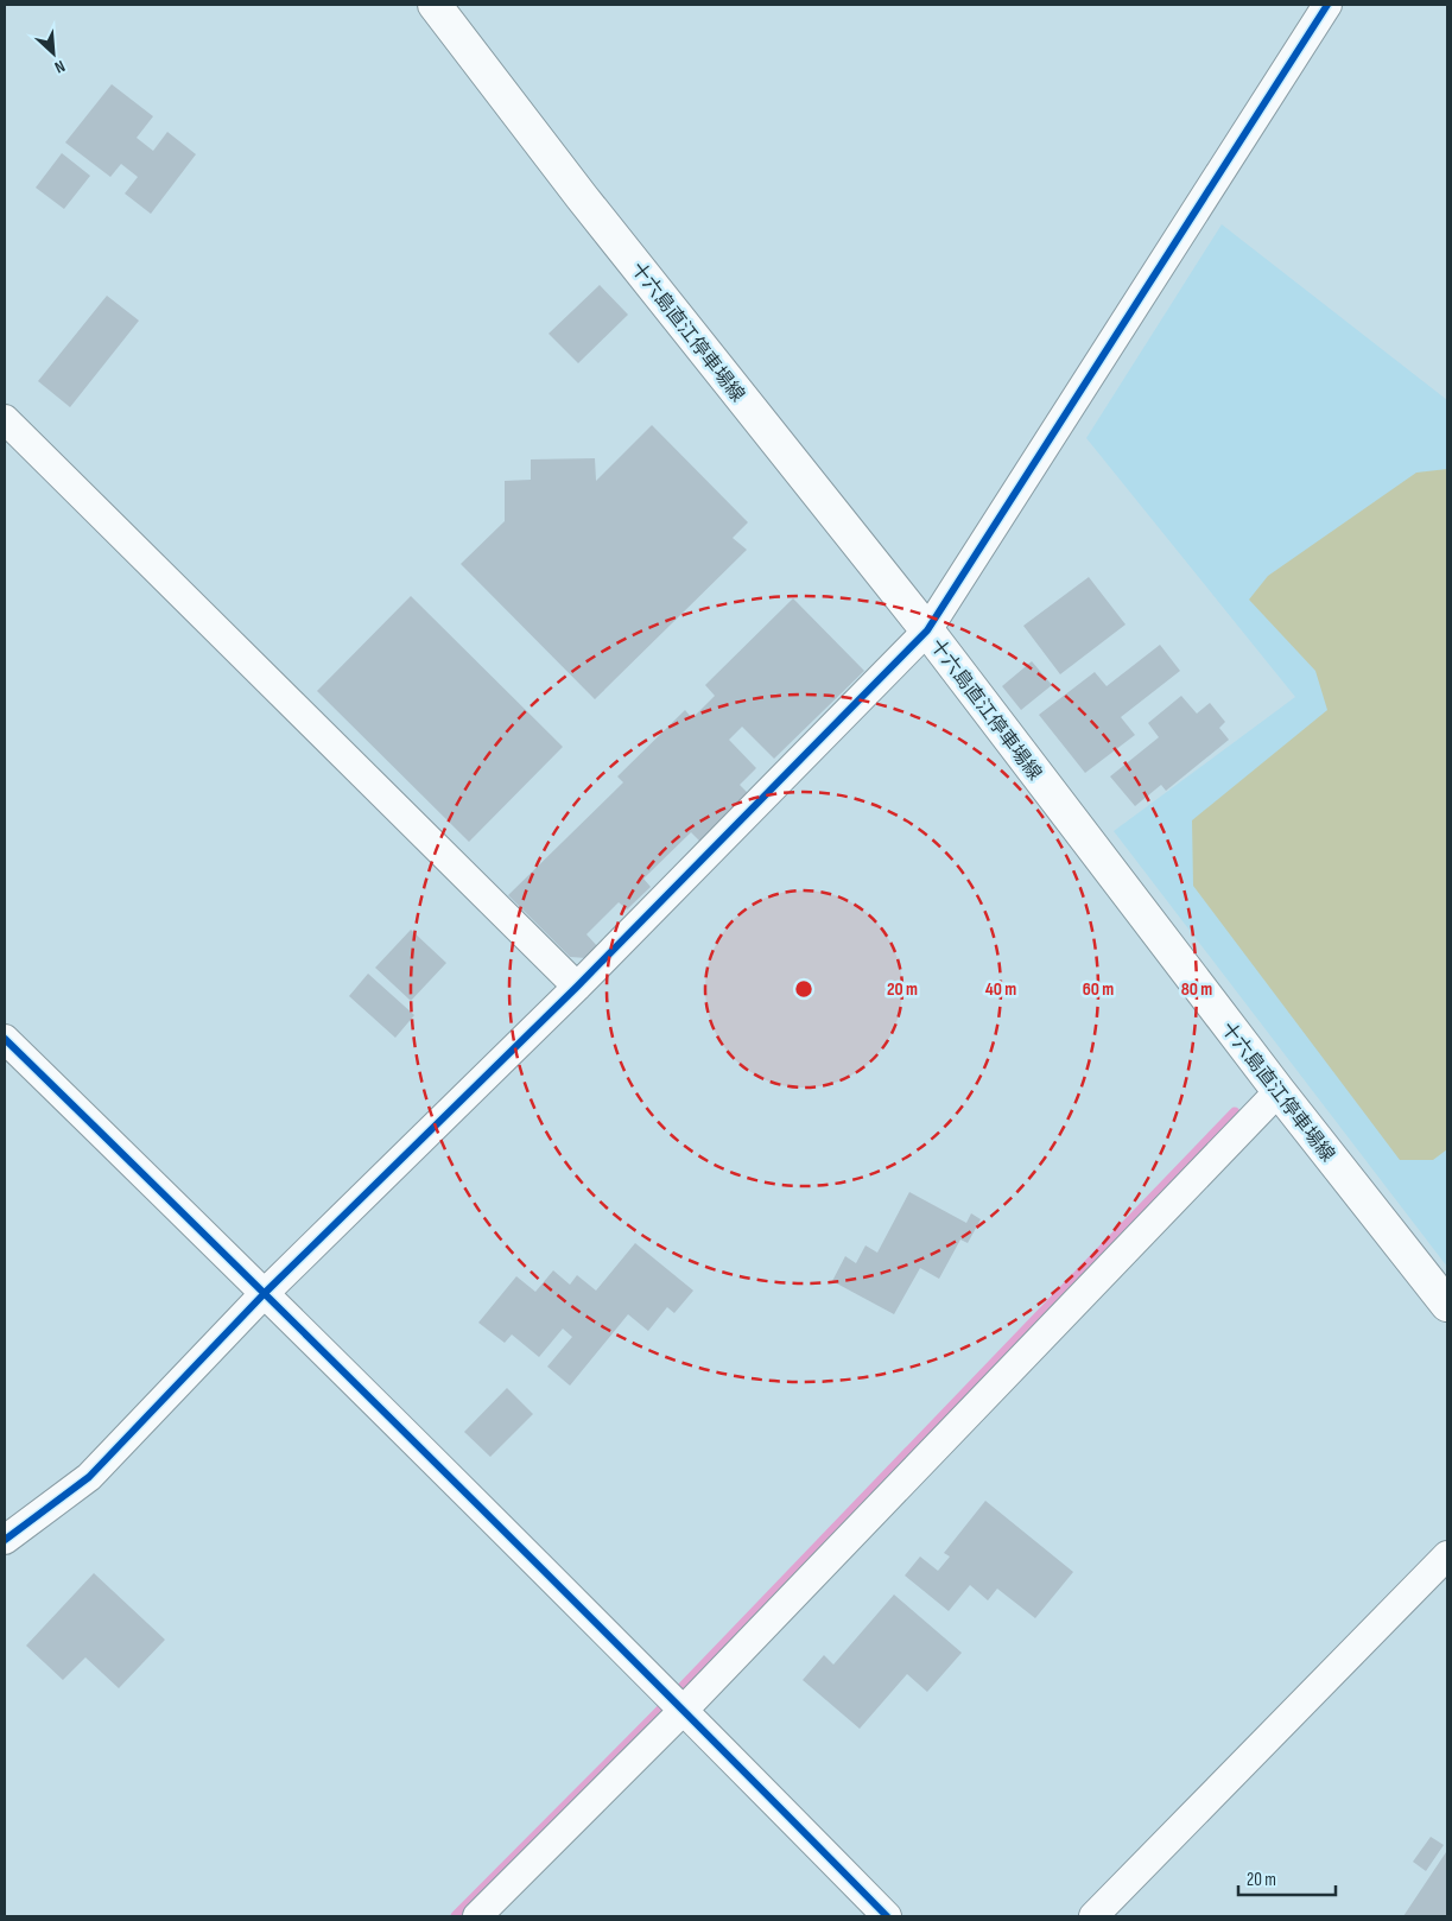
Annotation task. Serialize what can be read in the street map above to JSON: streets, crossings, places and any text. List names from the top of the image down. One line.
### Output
{"streets":{"main road":["十六島直江停車場線"]},"scale_bar":"20 m","north":"bottom right","rings":["20 m","40 m","60 m","80 m"]}
